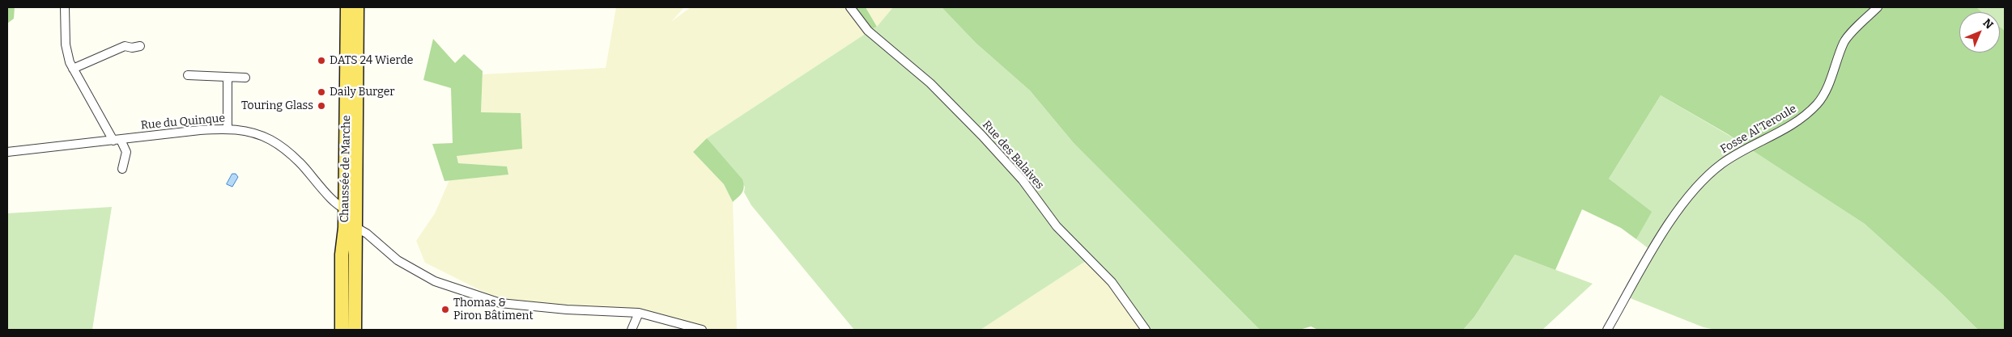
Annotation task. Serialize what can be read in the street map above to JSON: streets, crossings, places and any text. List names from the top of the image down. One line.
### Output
{"streets":{"main road":["Chaussée de Marche"],"street":["Rue du Quinque","Fosse Al'Teroule","Rue des Balaives"]},"crossings":[["Rue du Quinque","Chaussée de Marche"]],"places":["DATS 24 Wierde","Daily Burger","Touring Glass","Thomas & Piron Bâtiment"],"north":"top right"}
